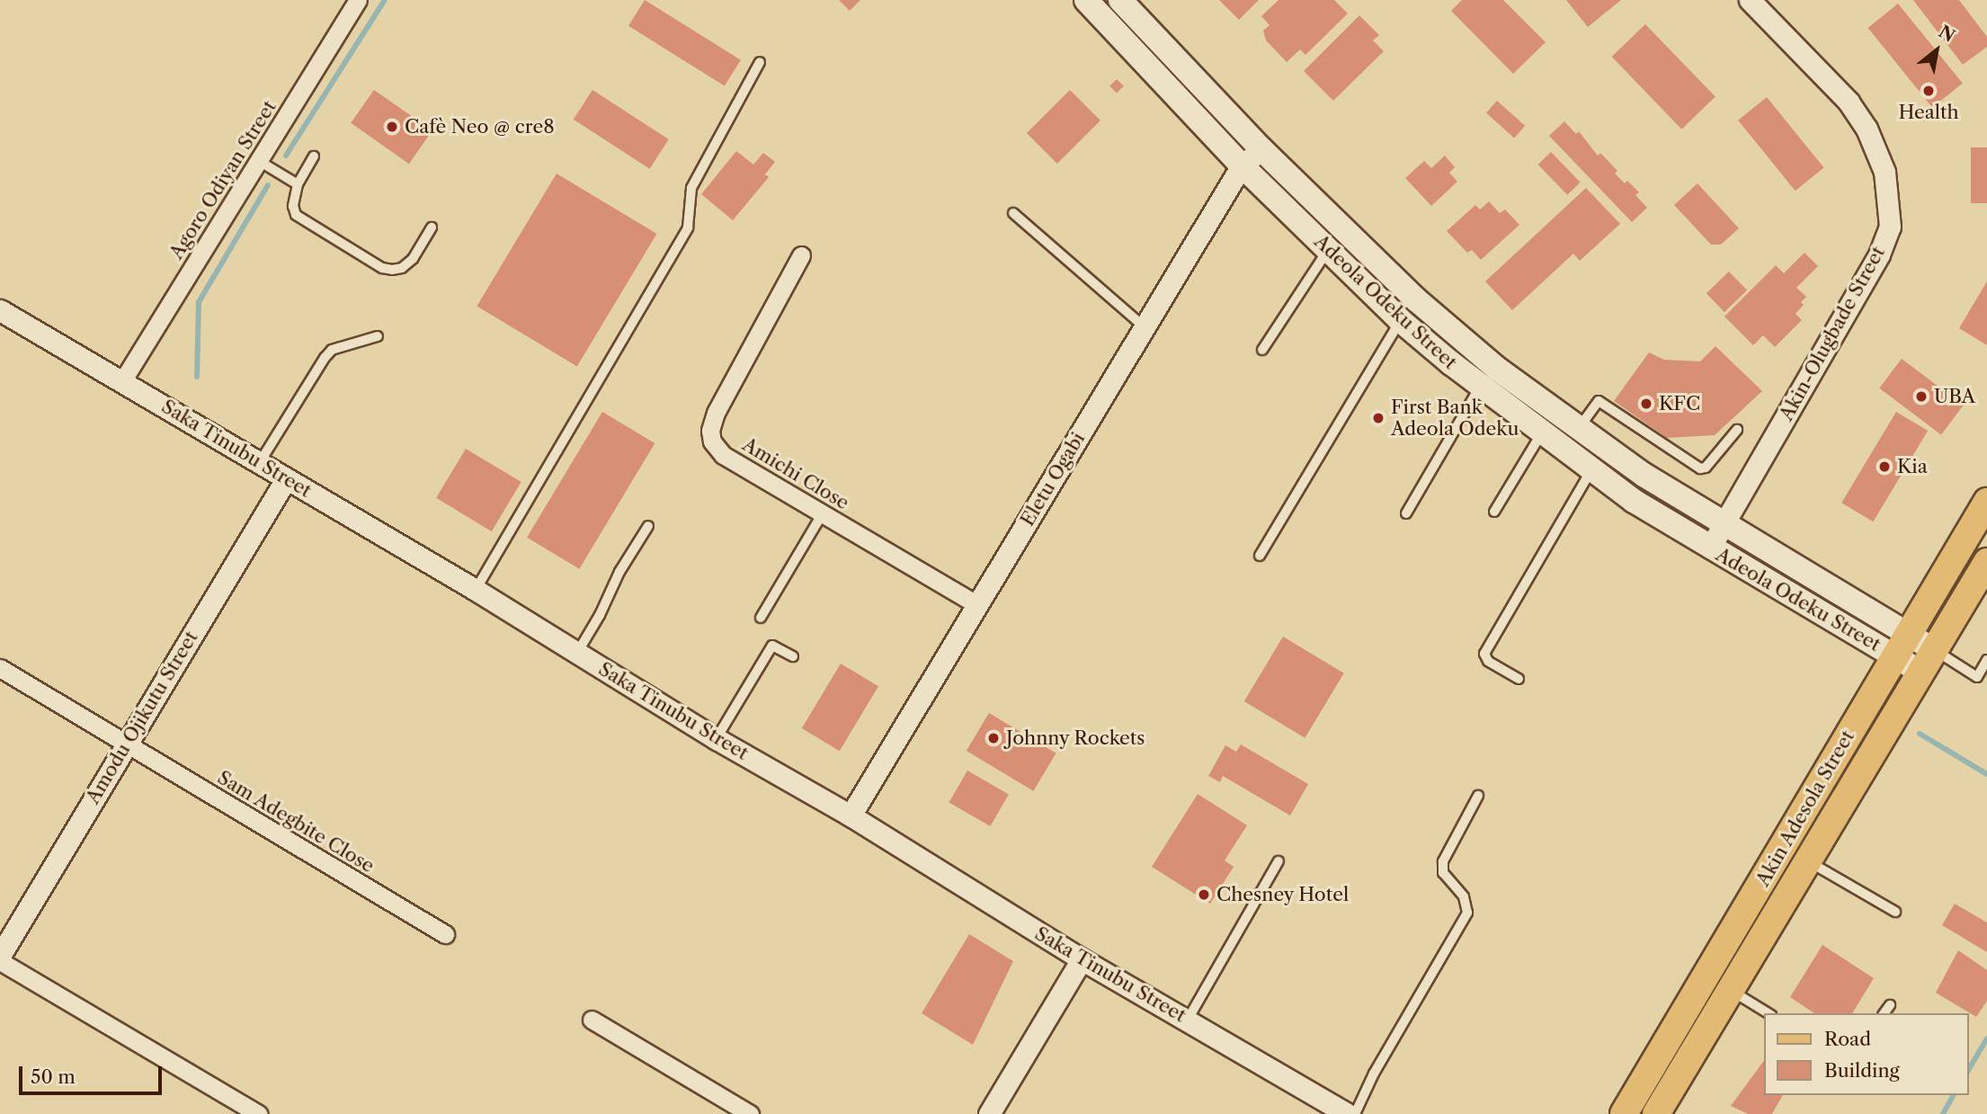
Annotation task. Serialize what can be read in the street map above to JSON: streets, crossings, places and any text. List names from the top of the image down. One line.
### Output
{"streets":{"main road":["Adeola Odeku Street","Akin Adesola Street"],"street":["Agoro Odiyan Street","Akin-Olugbade Street","Saka Tinubu Street","Amichi Close","Eletu Ogabi","Amodu Ojikutu Street","Sam Adegbite Close"]},"crossings":[["Agoro Odiyan Street","Saka Tinubu Street"],["Adeola Odeku Street","Akin-Olugbade Street"],["Adeola Odeku Street","Eletu Ogabi"],["Adeola Odeku Street","Akin Adesola Street"],["Saka Tinubu Street","Eletu Ogabi"],["Saka Tinubu Street","Amodu Ojikutu Street"],["Amichi Close","Eletu Ogabi"],["Amodu Ojikutu Street","Sam Adegbite Close"]],"places":["Health","Cafè Neo @ cre8","UBA","KFC","First Bank Adeola Odeku","Kia","Johnny Rockets","Chesney Hotel"],"legend":["Road","Building"],"scale_bar":"50 m","north":"top right"}
